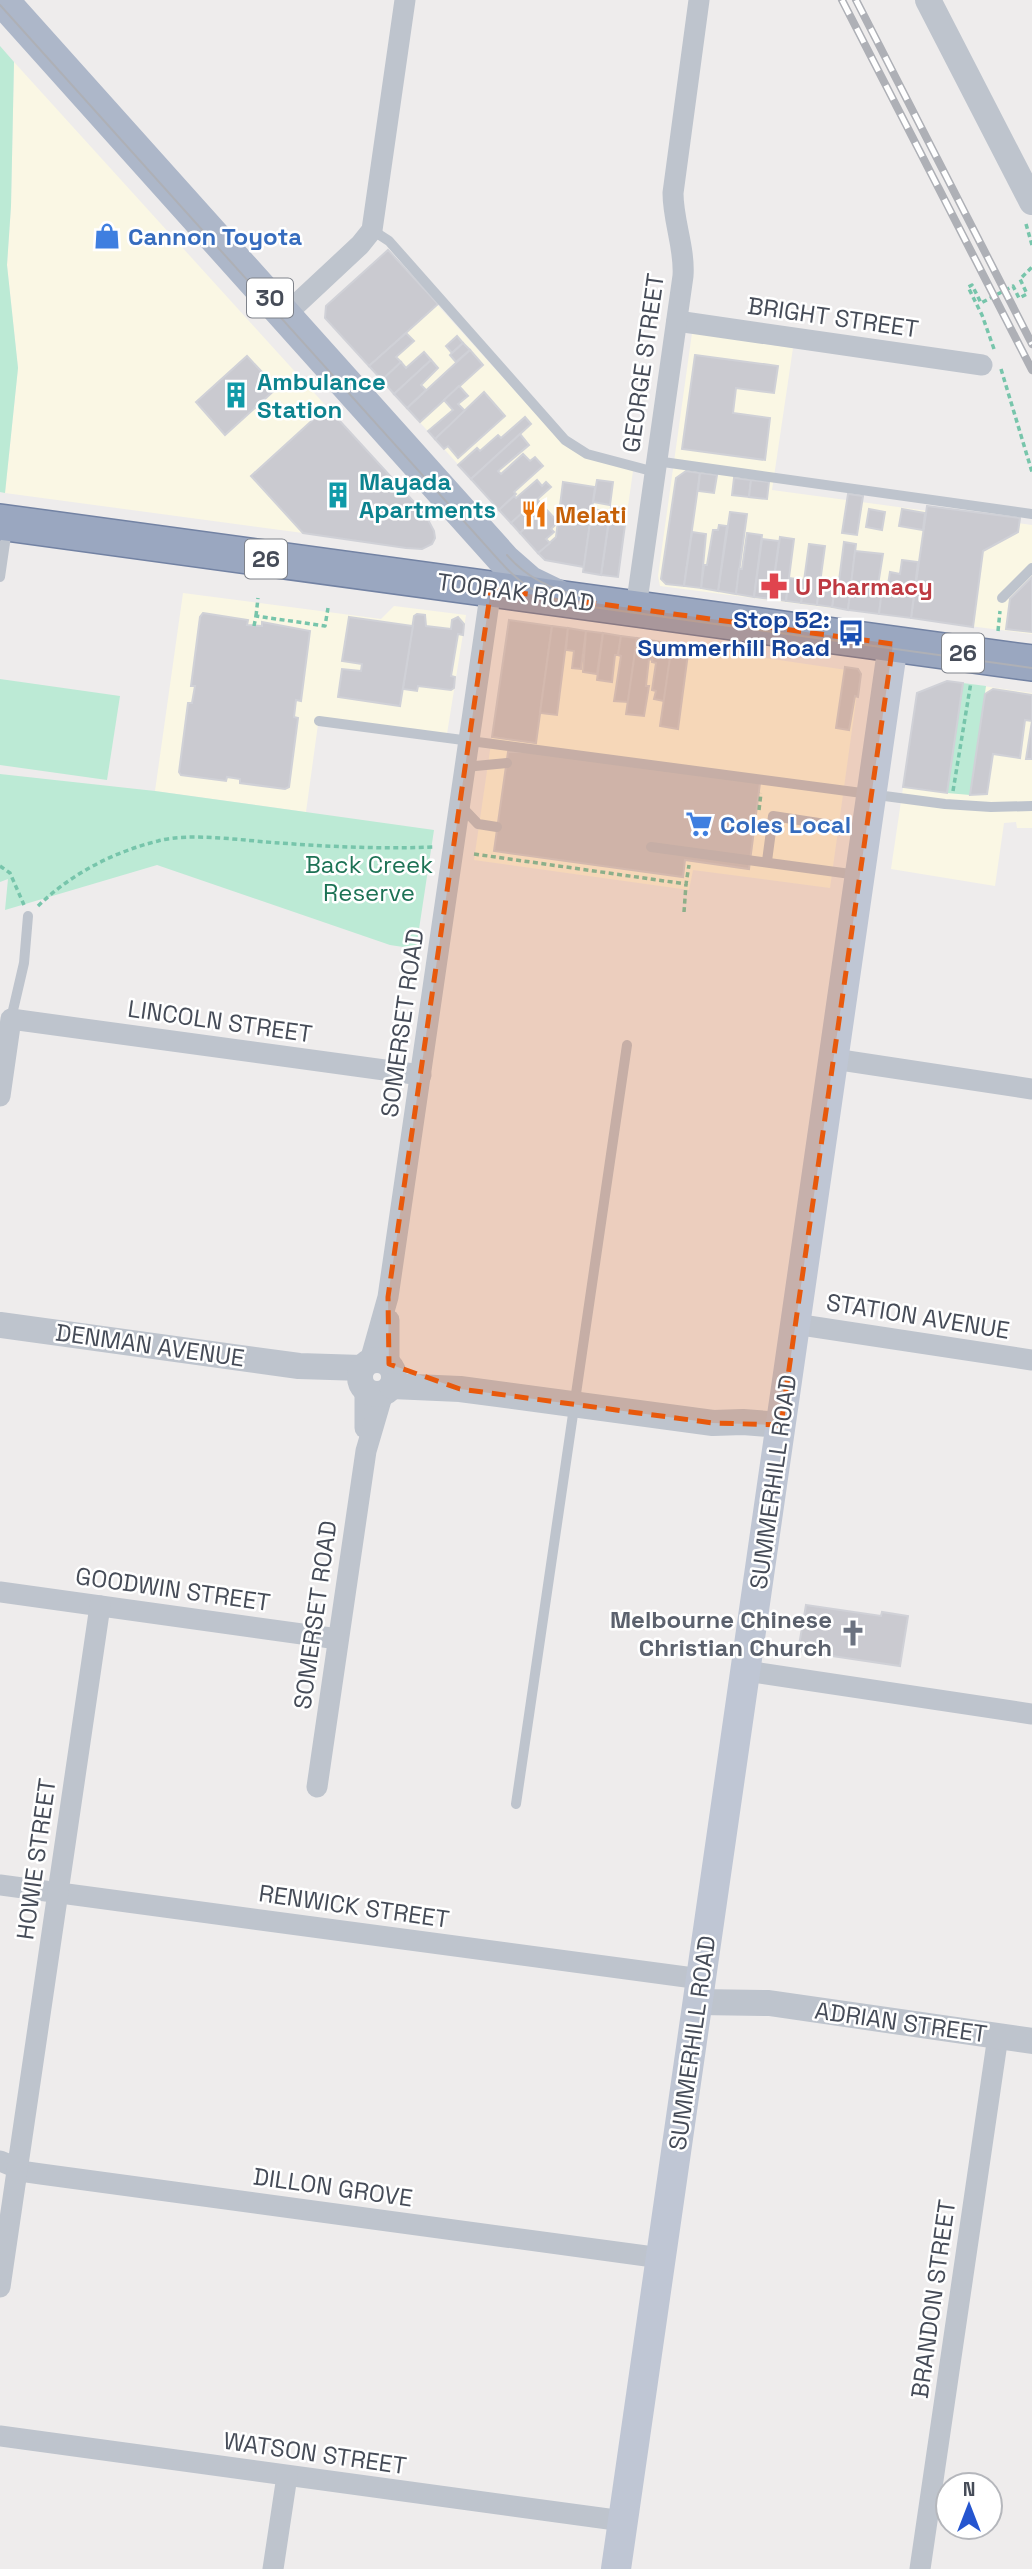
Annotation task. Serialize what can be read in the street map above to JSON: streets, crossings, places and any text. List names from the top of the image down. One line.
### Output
{"streets":{"highway":["26","TOORAK ROAD"],"main road":["30","SUMMERHILL ROAD"],"street":["BRIGHT STREET","GEORGE STREET","LINCOLN STREET","SOMERSET ROAD","STATION AVENUE","DENMAN AVENUE","GOODWIN STREET","HOWIE STREET","RENWICK STREET","ADRIAN STREET","DILLON GROVE","BRANDON STREET","WATSON STREET"]},"crossings":[["30","TOORAK ROAD"],["BRIGHT STREET","GEORGE STREET"],["GEORGE STREET","TOORAK ROAD"],["TOORAK ROAD","SOMERSET ROAD"],["TOORAK ROAD","SUMMERHILL ROAD"],["LINCOLN STREET","SOMERSET ROAD"],["SOMERSET ROAD","DENMAN AVENUE"],["SOMERSET ROAD","GOODWIN STREET"],["STATION AVENUE","SUMMERHILL ROAD"],["DENMAN AVENUE","SUMMERHILL ROAD"],["SUMMERHILL ROAD","RENWICK STREET"],["SUMMERHILL ROAD","ADRIAN STREET"],["SUMMERHILL ROAD","DILLON GROVE"],["SUMMERHILL ROAD","WATSON STREET"],["GOODWIN STREET","HOWIE STREET"],["HOWIE STREET","RENWICK STREET"],["HOWIE STREET","DILLON GROVE"],["RENWICK STREET","ADRIAN STREET"],["ADRIAN STREET","BRANDON STREET"]],"parks":["Back Creek Reserve"],"places":{"shop":["Cannon Toyota"],"building":["Ambulance Station","Mayada Apartments"],"restaurant":["Melati"],"pharmacy":["U Pharmacy"],"bus stop":["Stop 52: Summerhill Road"],"supermarket":["Coles Local"],"church":["Melbourne Chinese Christian Church"]},"north":"top"}
